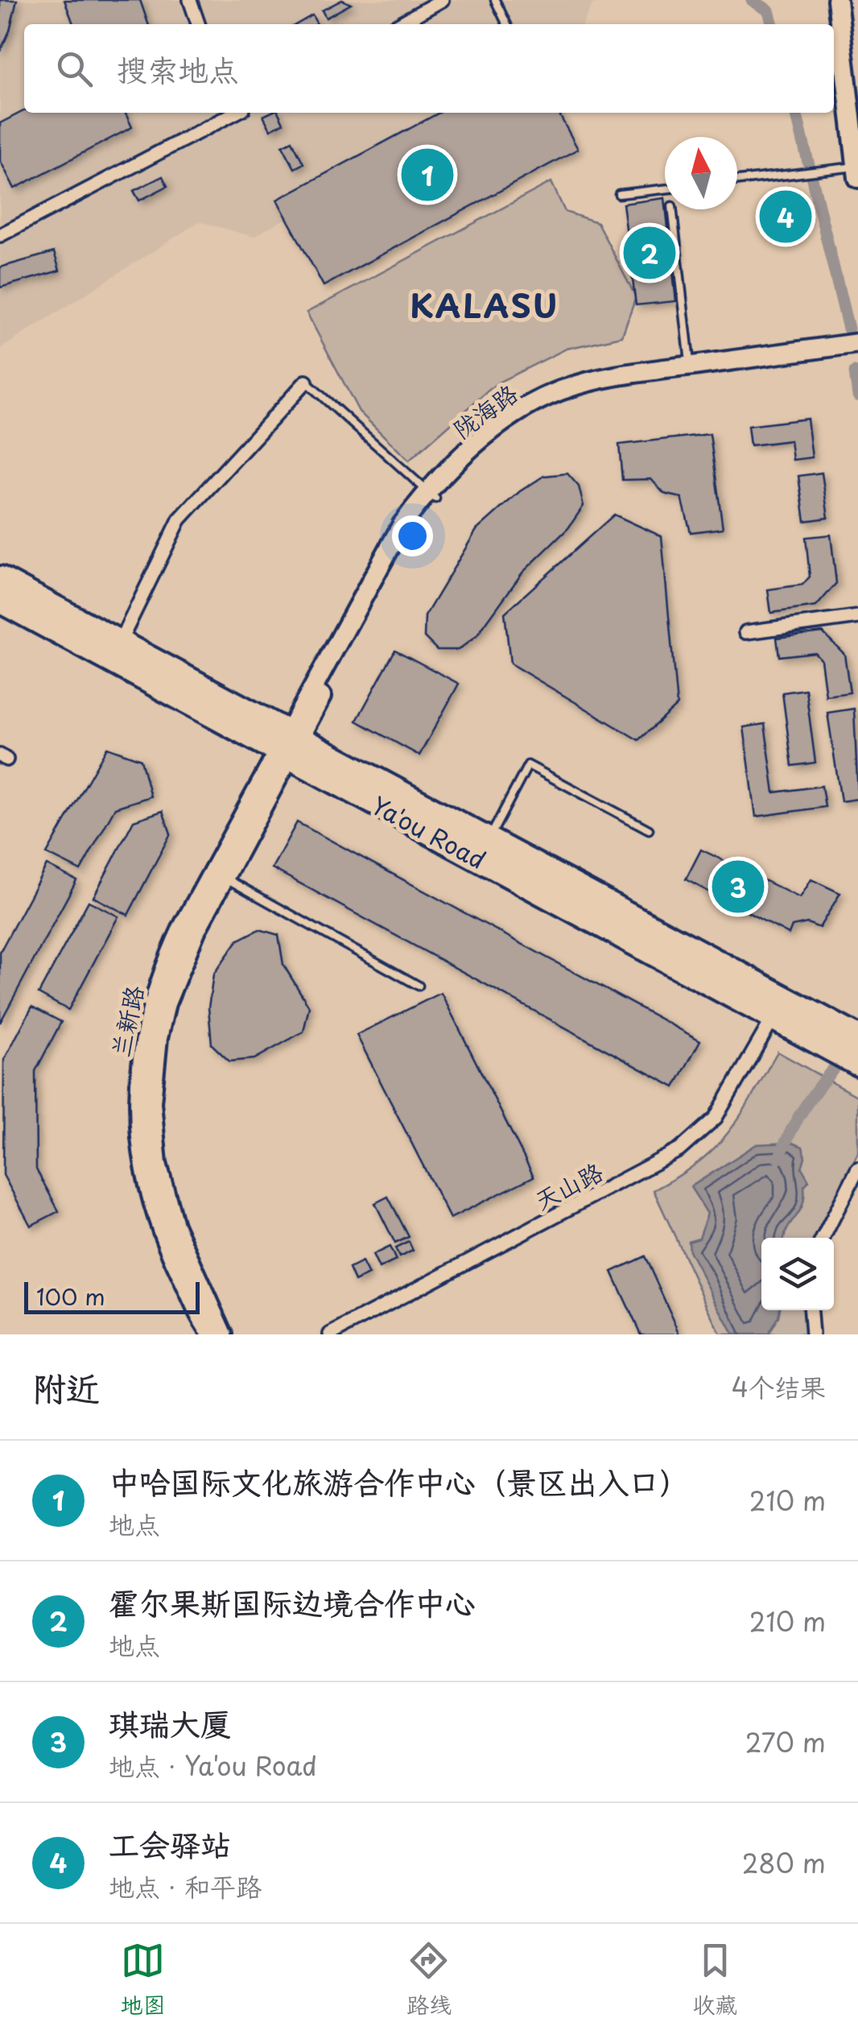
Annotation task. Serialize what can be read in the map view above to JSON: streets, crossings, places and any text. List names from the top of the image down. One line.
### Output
{"streets":{"highway":["Ya'ou Road"],"street":["陇海路","兰新路","天山路"]},"crossings":[["陇海路","Ya'ou Road"],["陇海路","兰新路"],["Ya'ou Road","兰新路"],["Ya'ou Road","天山路"]],"districts":["KALASU"],"scale_bar":"100 m","north":"top","page":{"search":"搜索地点","pins":["1","4","2","3"],"scale":"100 m","heading":["附近","4个结果"],"list":[{"mark":"1","name":"中哈国际文化旅游合作中心（景区出入口）","note":"地点","value":"210 m"},{"mark":"2","name":"霍尔果斯国际边境合作中心","note":"地点","value":"210 m"},{"mark":"3","name":"琪瑞大厦","note":"地点 · Ya'ou Road","value":"270 m"},{"mark":"4","name":"工会驿站","note":"地点 · 和平路","value":"280 m"}],"nav":["地图","路线","收藏"]}}
